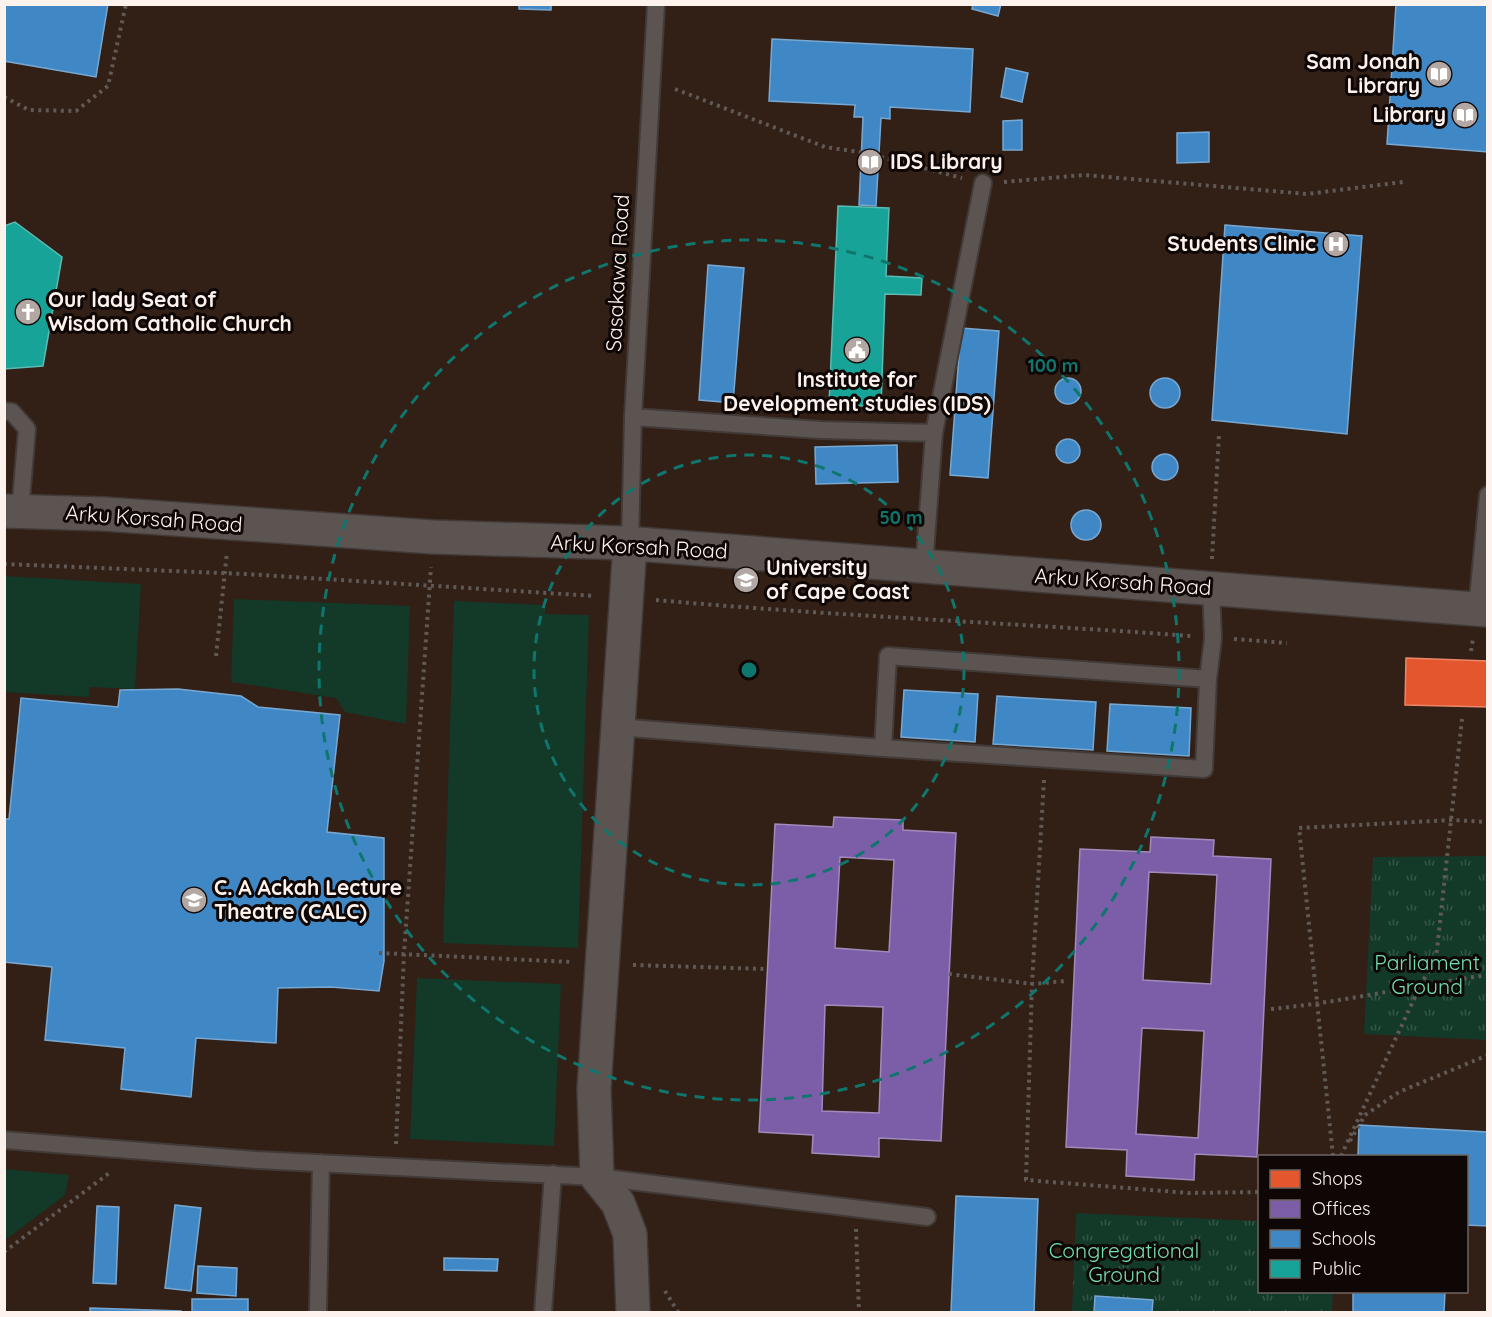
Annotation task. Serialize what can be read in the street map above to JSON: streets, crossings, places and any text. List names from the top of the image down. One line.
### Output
{"streets":{"street":["Arku Korsah Road"],"lane":["Sasakawa Road"]},"crossings":[["Sasakawa Road","Arku Korsah Road"]],"parks":["Parliament Ground","Congregational Ground"],"places":{"library":["Sam Jonah Library","Library","IDS Library"],"hospital":["Students Clinic"],"church":["Our lady Seat of Wisdom Catholic Church"],"public building":["Institute for Development studies (IDS)"],"school or university":["University of Cape Coast","C. A Ackah Lecture Theatre (CALC)"]},"legend":["Shops","Offices","Schools","Public"],"rings":["100 m","50 m"]}
